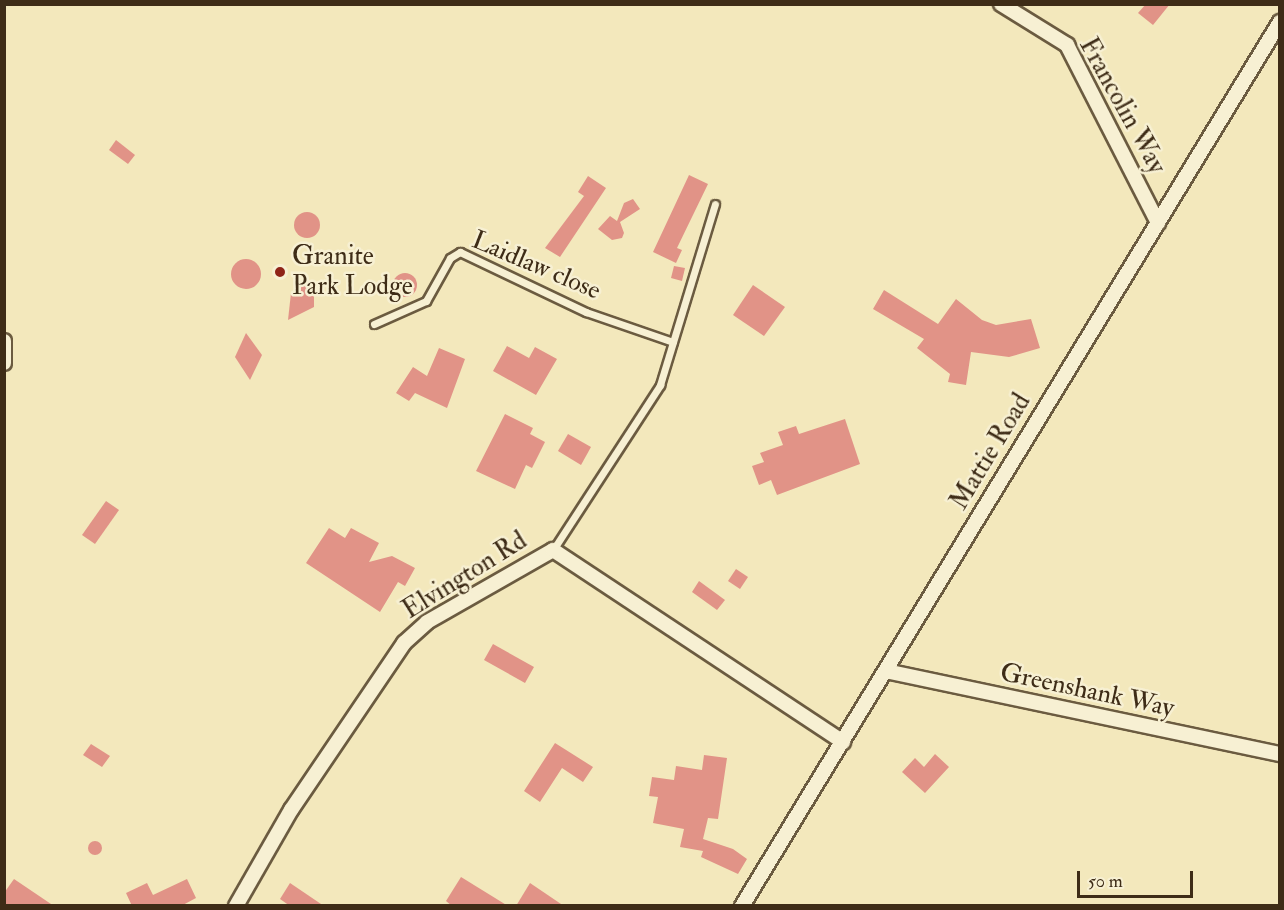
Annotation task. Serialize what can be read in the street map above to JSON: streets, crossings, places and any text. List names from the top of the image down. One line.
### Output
{"streets":{"street":["Francolin Way","Mattie Road","Elvington Rd","Greenshank Way"],"lane":["Laidlaw close"]},"crossings":[["Francolin Way","Mattie Road"],["Mattie Road","Elvington Rd"],["Mattie Road","Greenshank Way"]],"places":["Granite Park Lodge"],"scale_bar":"50 m"}
